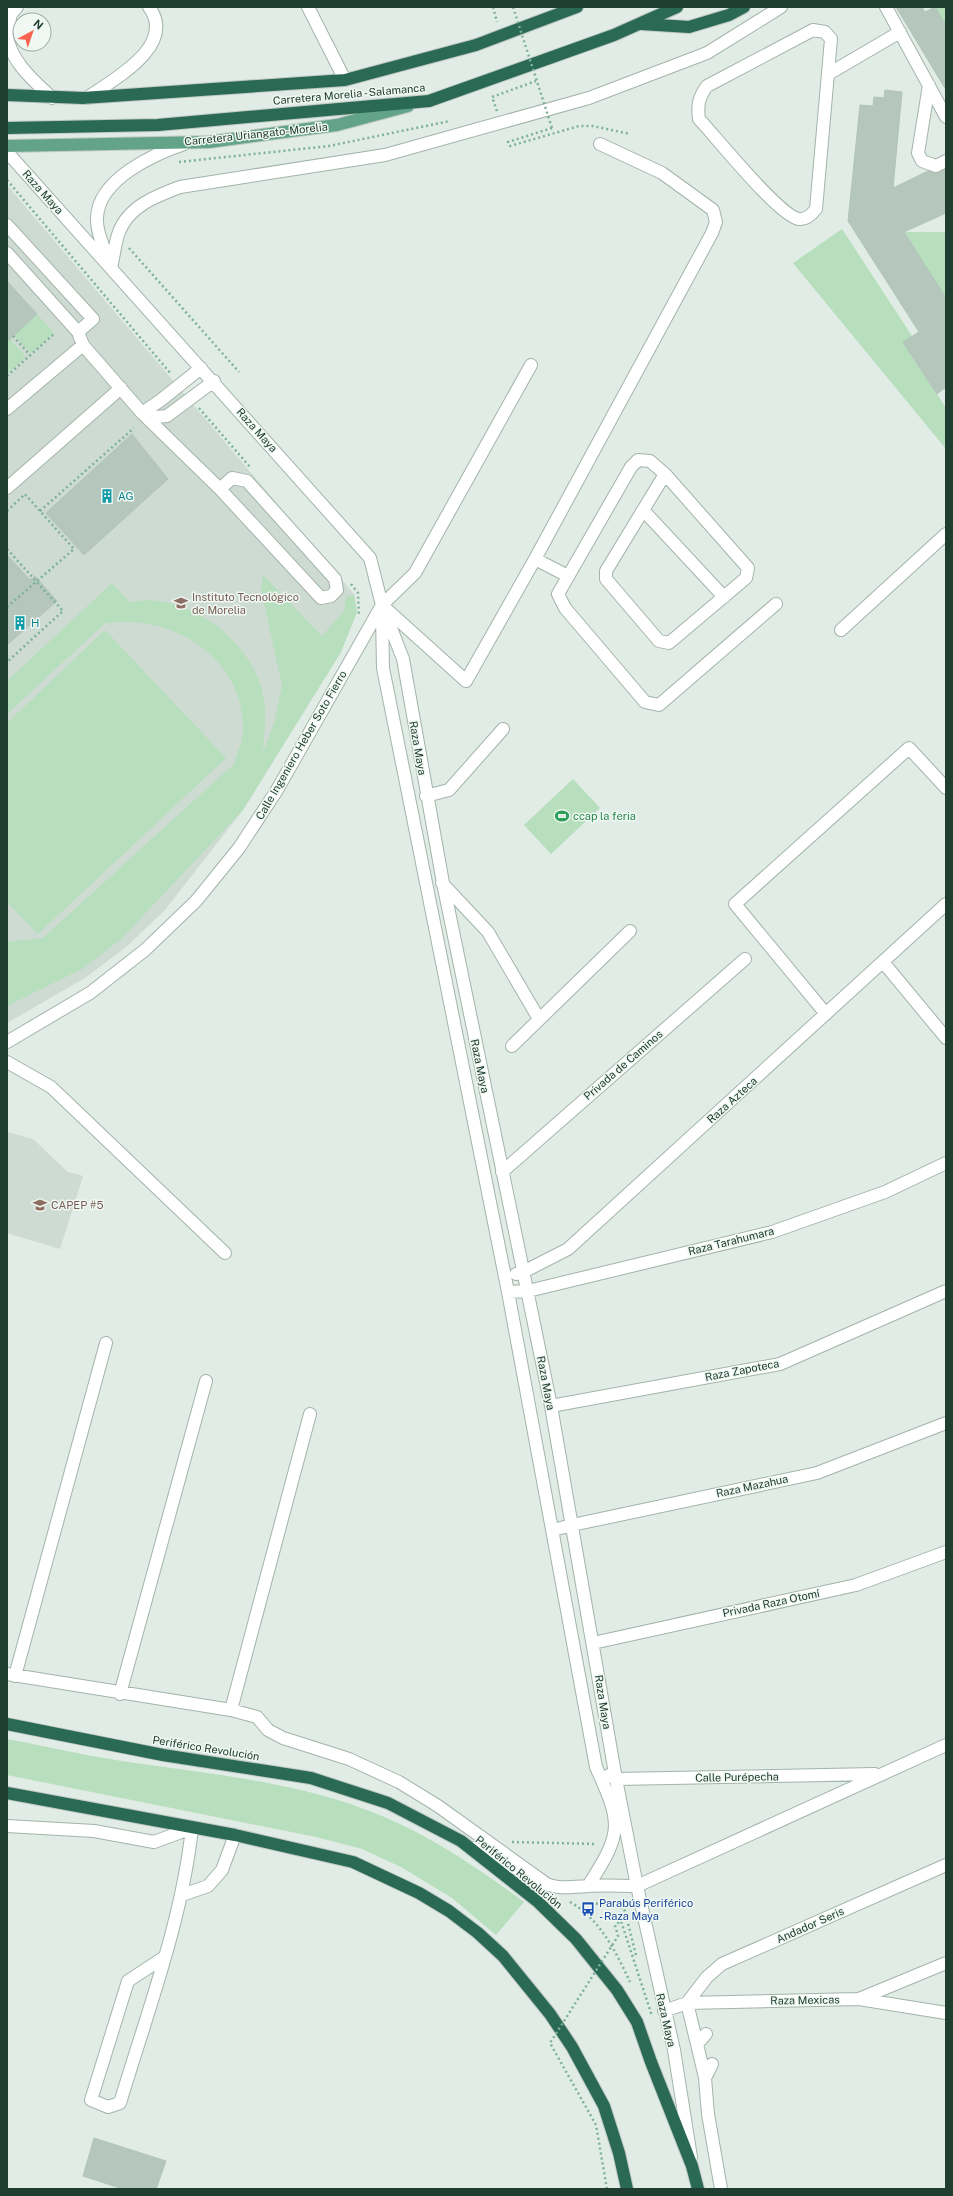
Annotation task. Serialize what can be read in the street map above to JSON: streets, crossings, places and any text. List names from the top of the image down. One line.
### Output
{"streets":{"highway":["Carretera Morelia - Salamanca","Periférico Revolución"],"main road":["Carretera Uriangato-Morelia"],"street":["Raza Maya","Calle Ingeniero Heber Soto Fierro","Privada de Caminos","Raza Azteca","Raza Tarahumara","Raza Zapoteca","Raza Mazahua","Privada Raza Otomí","Calle Purépecha","Andador Seris","Raza Mexicas"]},"crossings":[["Carretera Morelia - Salamanca","Carretera Uriangato-Morelia"],["Carretera Uriangato-Morelia","Raza Maya"],["Raza Maya","Calle Ingeniero Heber Soto Fierro"],["Raza Maya","Privada de Caminos"],["Raza Maya","Raza Azteca"],["Raza Maya","Raza Tarahumara"],["Raza Maya","Raza Zapoteca"],["Raza Maya","Raza Mazahua"],["Raza Maya","Privada Raza Otomí"],["Raza Maya","Periférico Revolución"],["Raza Maya","Calle Purépecha"],["Raza Maya","Raza Mexicas"],["Andador Seris","Raza Mexicas"]],"places":{"building":["AG","H"],"school or university":["Instituto Tecnológico de Morelia","CAPEP #5"],"sports":["ccap la feria"],"bus stop":["Parabús Periférico - Raza Maya"]},"north":"top right"}
